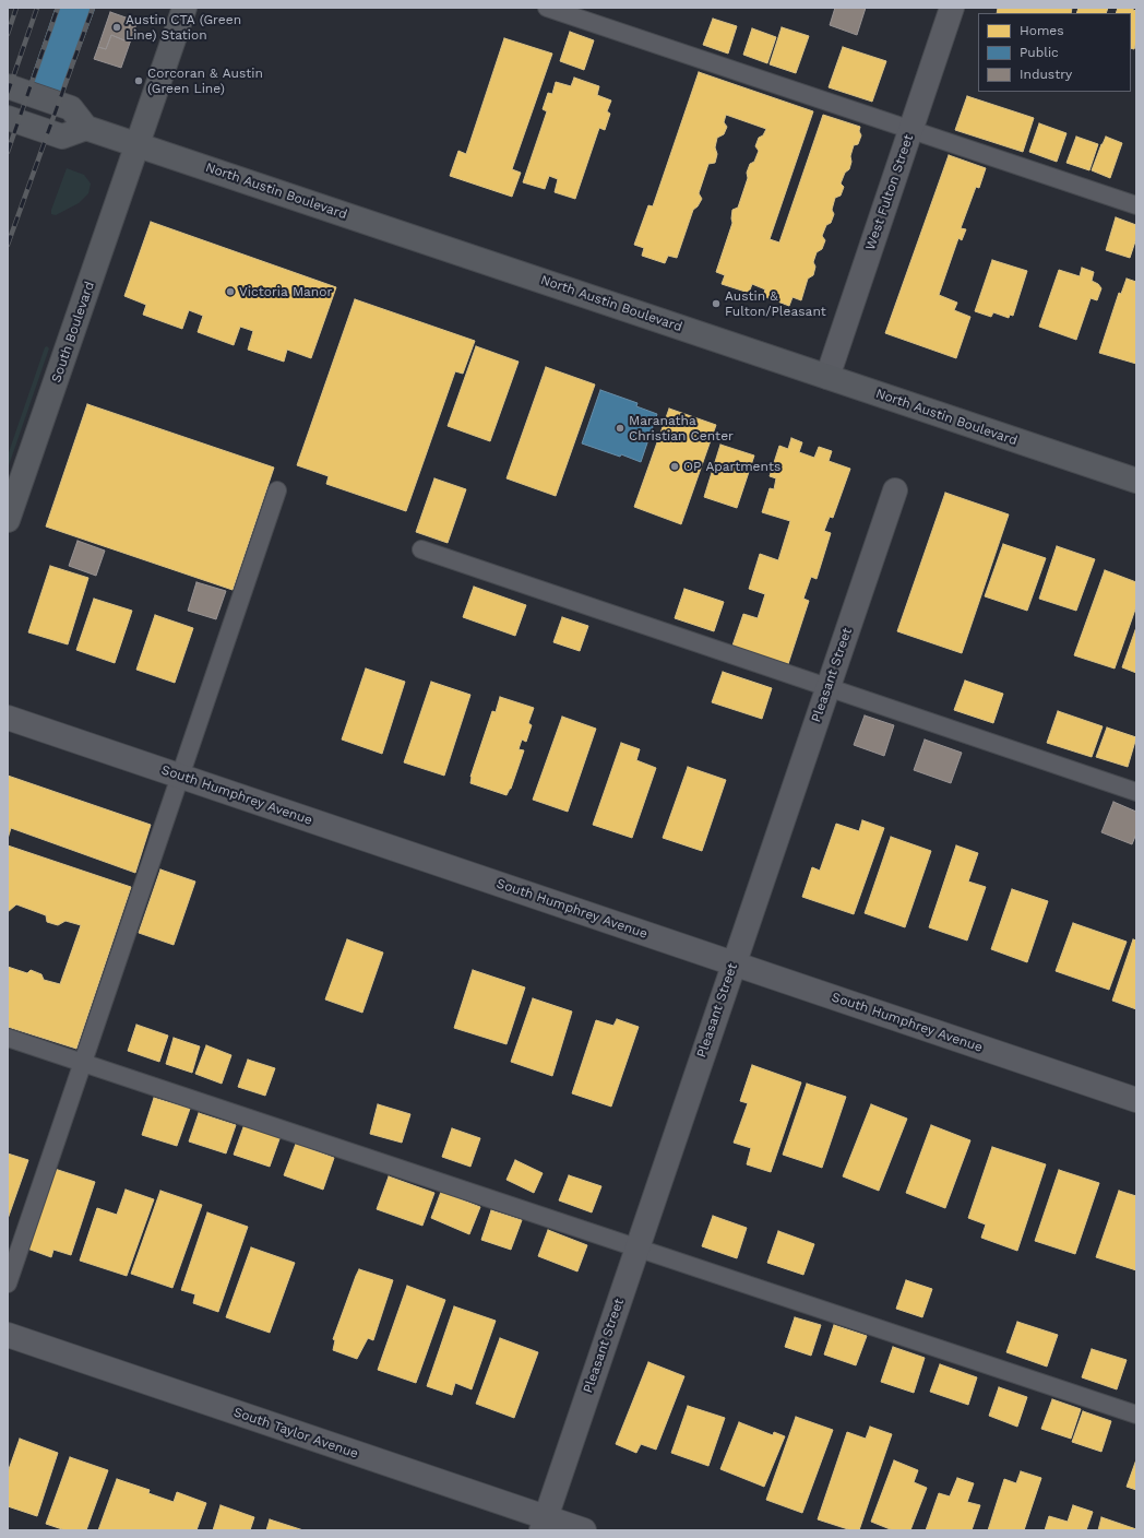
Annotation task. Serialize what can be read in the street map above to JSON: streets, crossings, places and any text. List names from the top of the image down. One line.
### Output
{"streets":{"street":["North Austin Boulevard","West Fulton Street","South Boulevard","Pleasant Street","South Humphrey Avenue","South Taylor Avenue"]},"crossings":[["North Austin Boulevard","West Fulton Street"],["North Austin Boulevard","South Boulevard"],["Pleasant Street","South Humphrey Avenue"],["Pleasant Street","South Taylor Avenue"]],"places":["Austin CTA (Green Line) Station","Corcoran & Austin (Green Line)","Victoria Manor","Austin & Fulton/Pleasant","Maranatha Christian Center","OP Apartments"],"legend":["Homes","Public","Industry"]}
